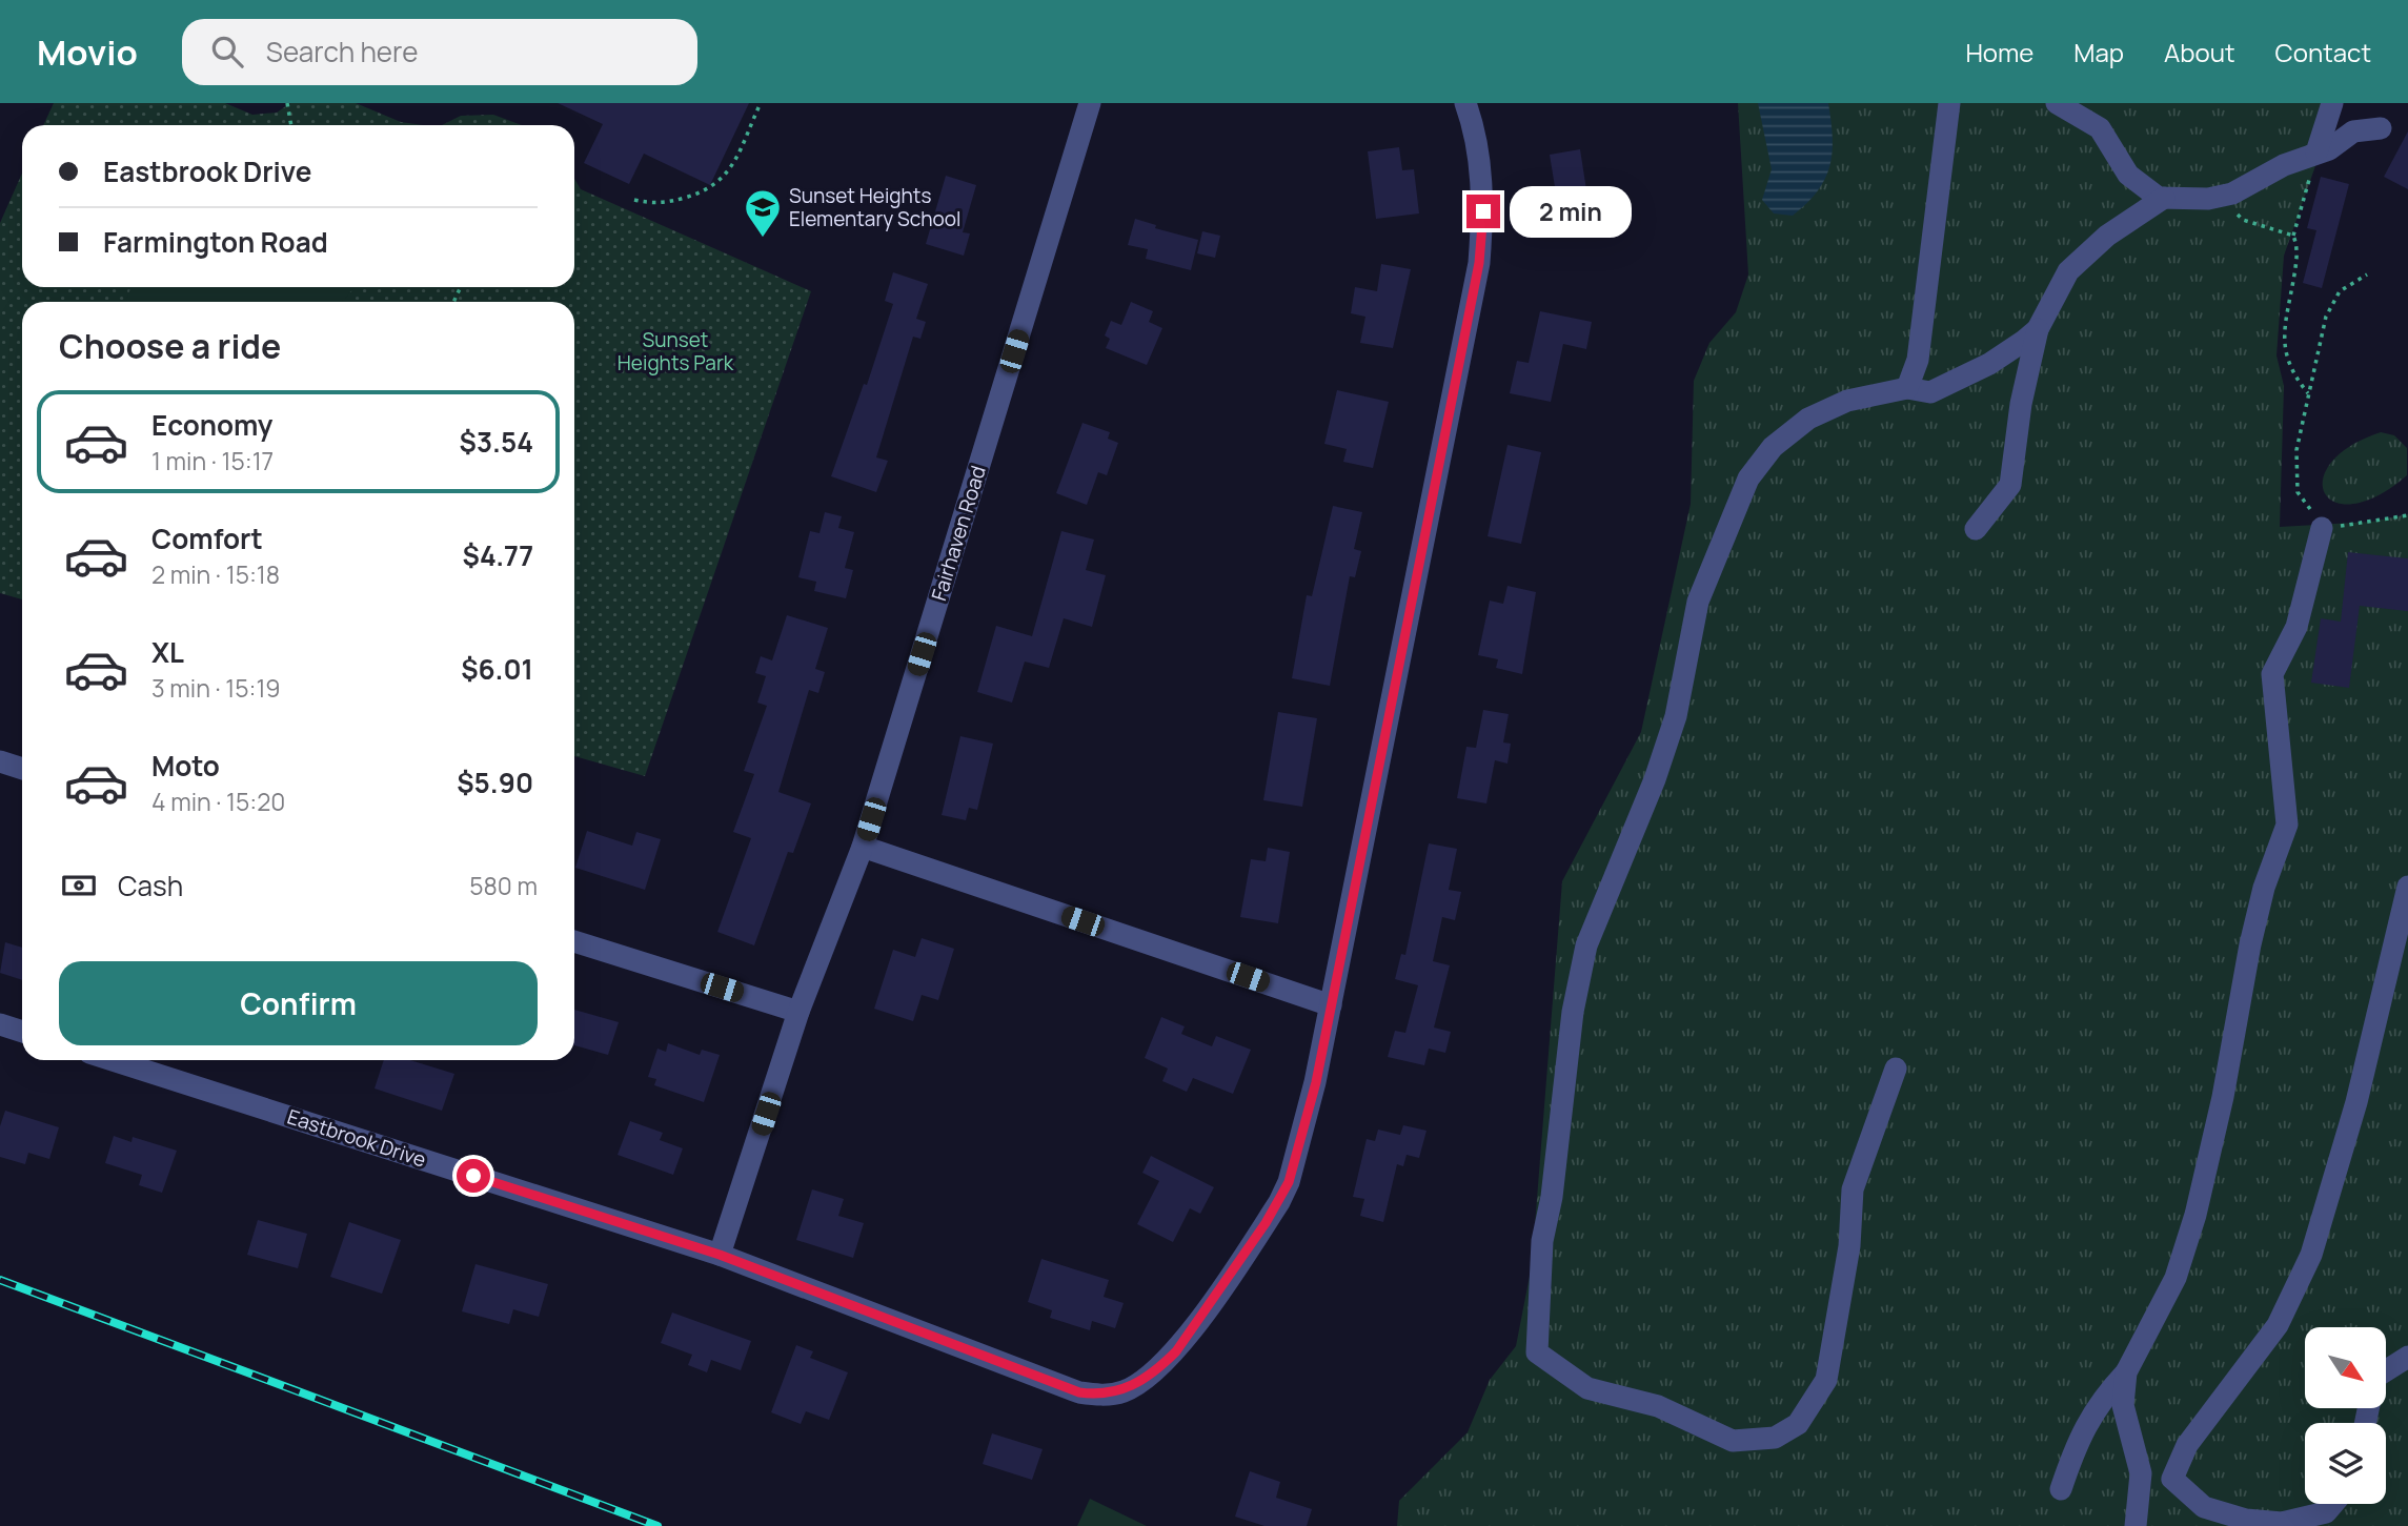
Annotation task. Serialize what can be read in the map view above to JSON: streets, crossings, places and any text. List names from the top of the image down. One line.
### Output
{"streets":{"street":["Fairhaven Road","Eastbrook Drive"]},"crossings":[["Fairhaven Road","Eastbrook Drive"]],"parks":["Sunset Heights Park"],"places":{"school or university":["Sunset Heights Elementary School"]},"north":"bottom right","page":{"header":"Movio","search":"Search here","nav":["Home","Map","About","Contact"],"banner":["Eastbrook Drive","Farmington Road"],"bubble":"2 min","heading":"Choose a ride","list":[{"name":"Economy","note":"1 min · 15:17","value":"$3.54"},{"name":"Comfort","note":"2 min · 15:18","value":"$4.77"},{"name":"XL","note":"3 min · 15:19","value":"$6.01"},{"name":"Moto","note":"4 min · 15:20","value":"$5.90"}],"pay":["Cash","580 m"],"buttons":"Confirm"}}
